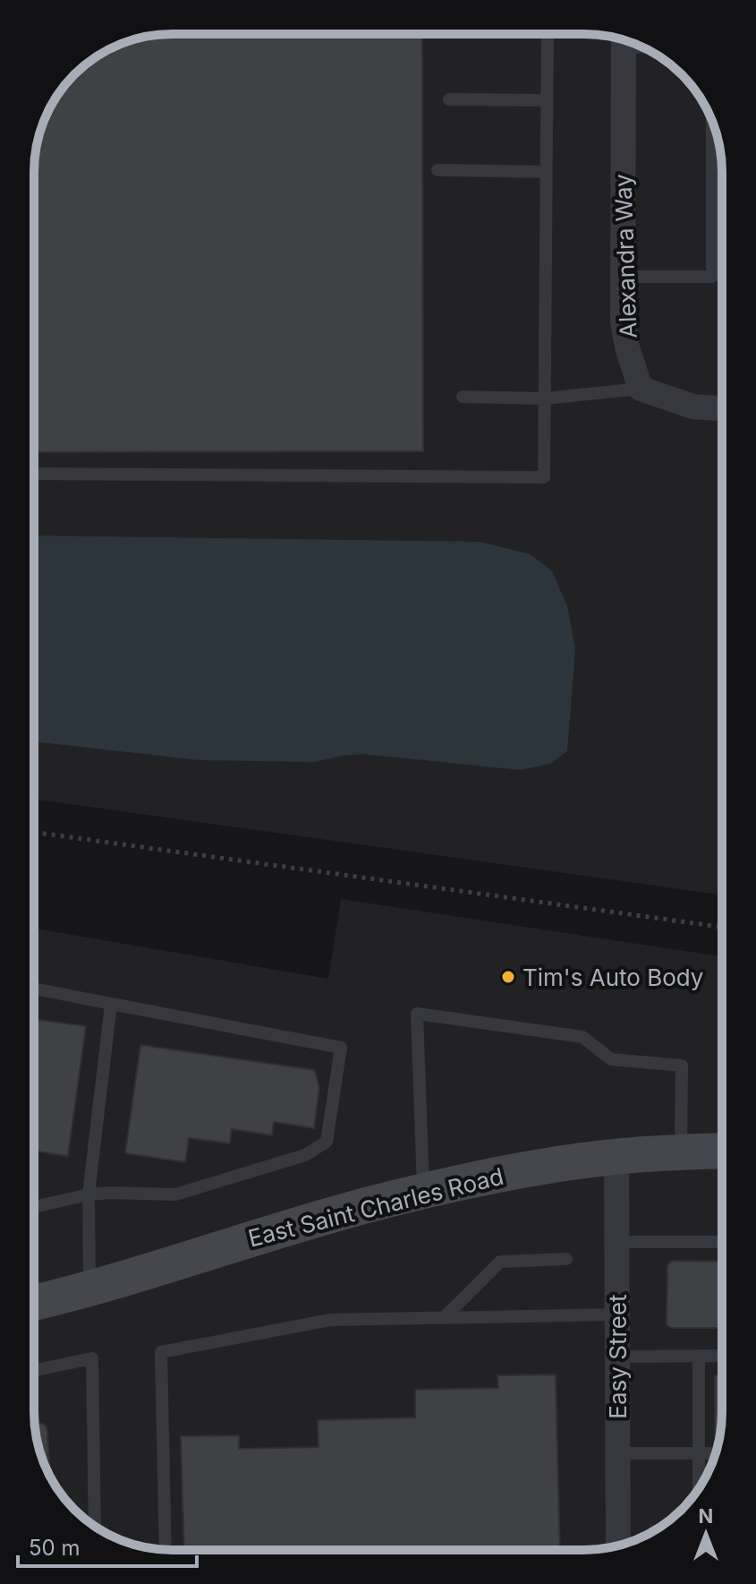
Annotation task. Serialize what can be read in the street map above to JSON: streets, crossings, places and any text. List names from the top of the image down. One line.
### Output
{"streets":{"street":["Alexandra Way","East Saint Charles Road","Easy Street"]},"crossings":[["East Saint Charles Road","Easy Street"]],"places":["Tim's Auto Body"],"scale_bar":"50 m","north":"top"}
